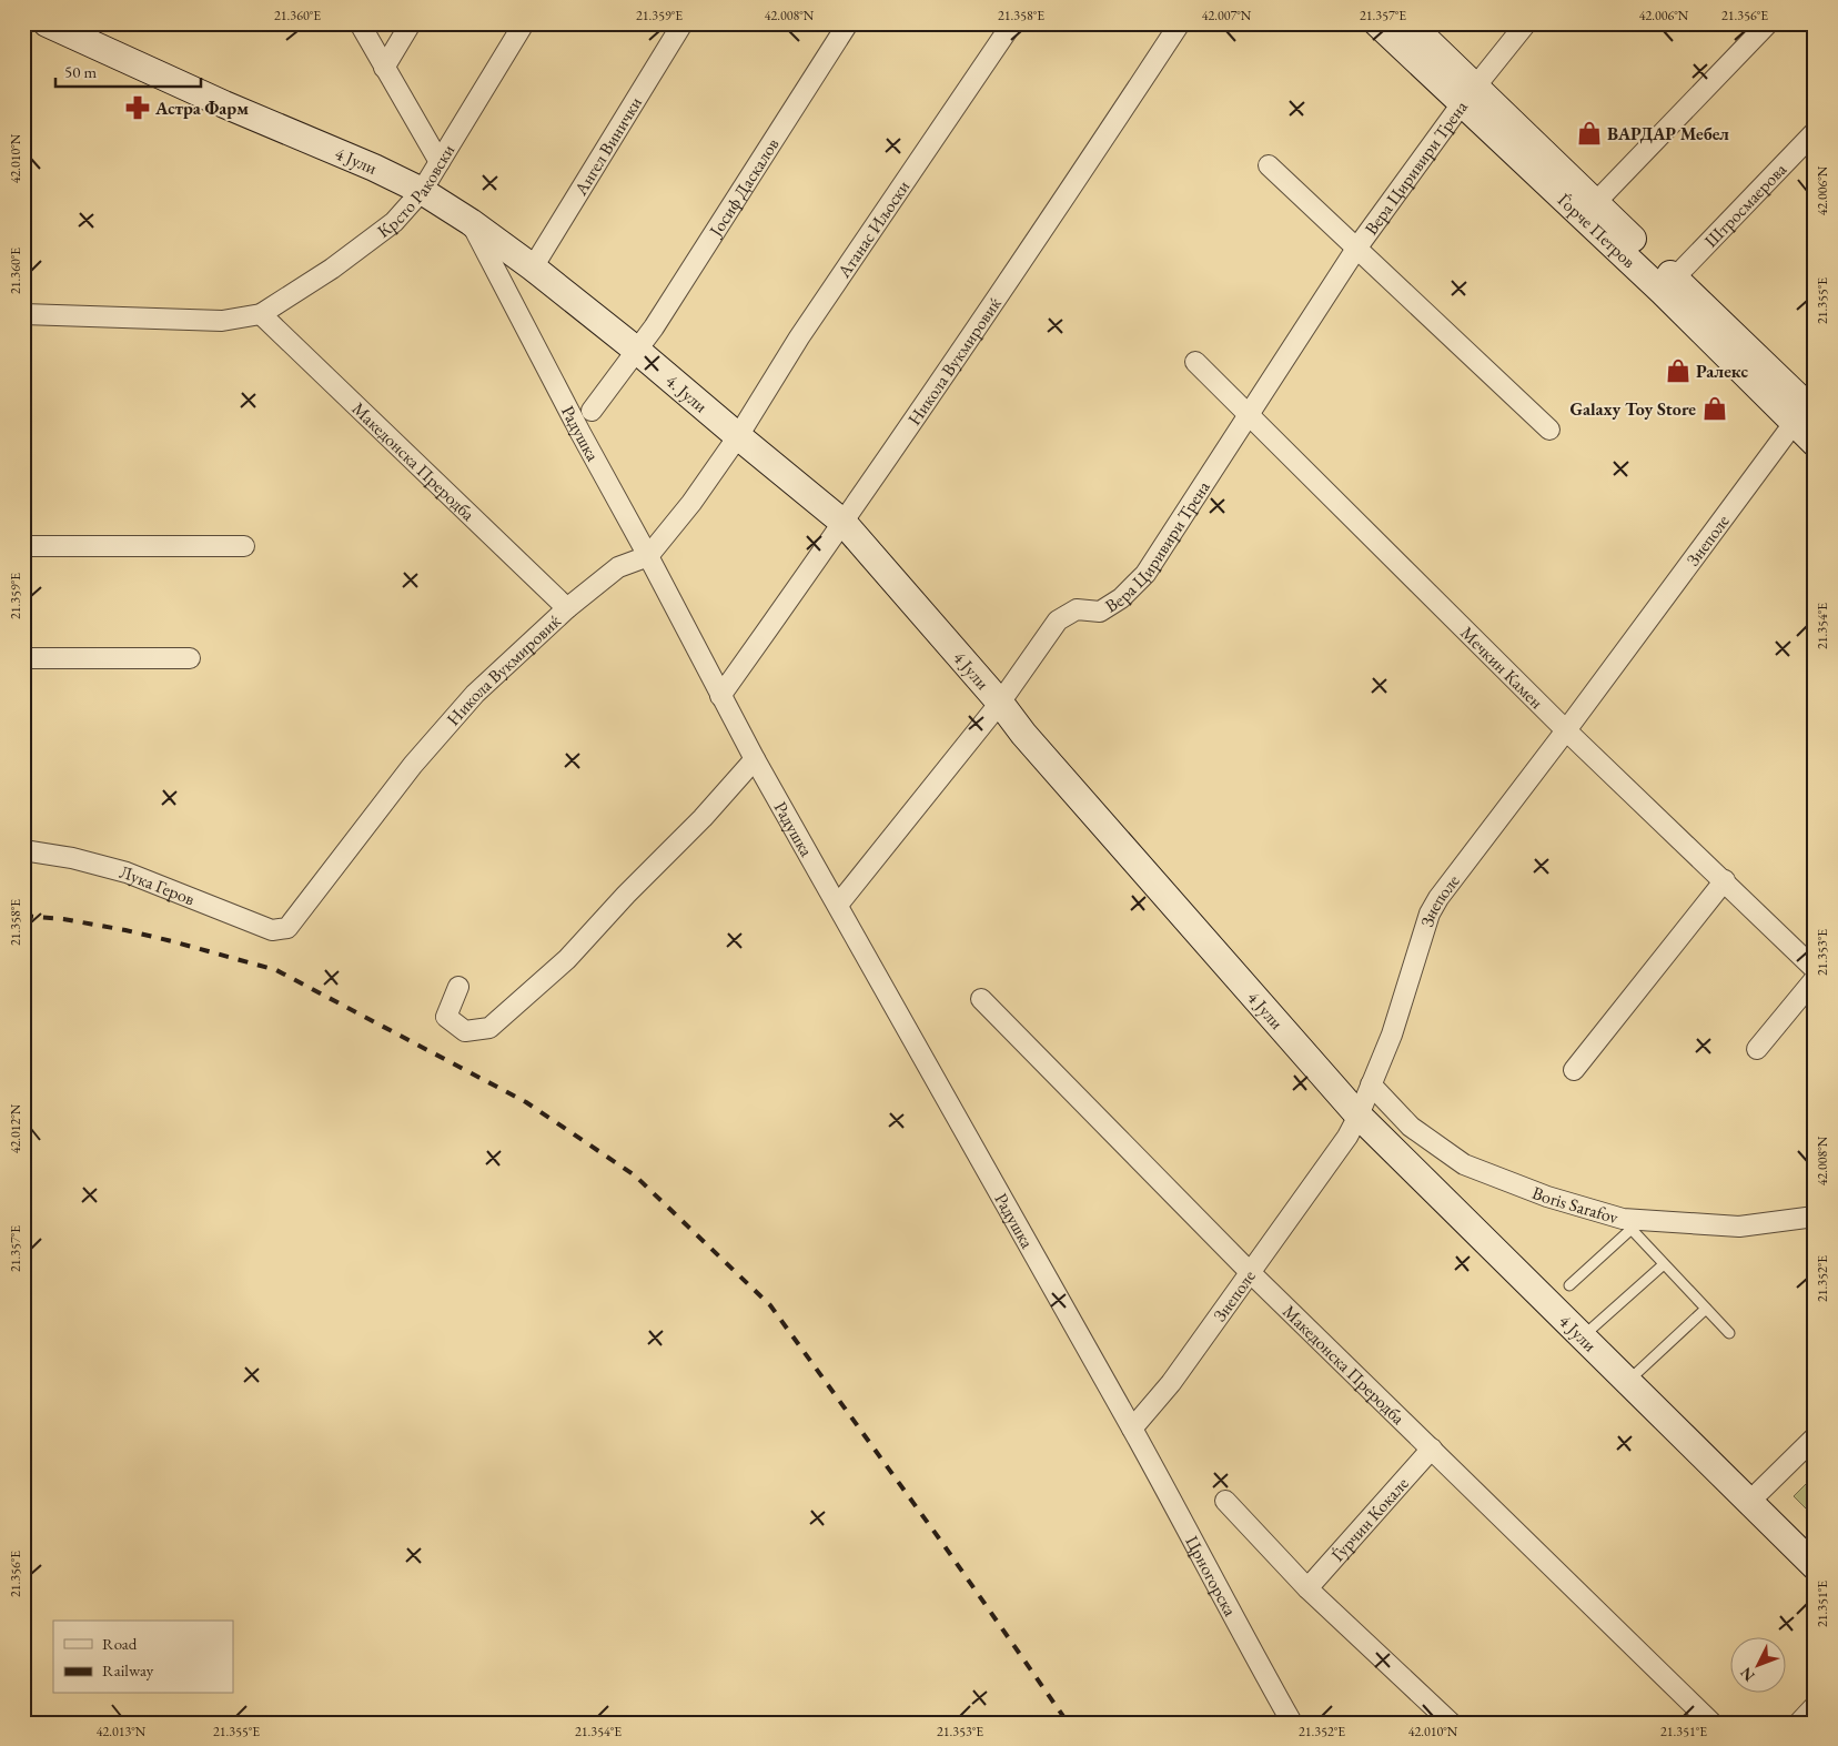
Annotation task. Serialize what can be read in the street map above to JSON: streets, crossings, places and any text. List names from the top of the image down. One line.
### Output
{"streets":{"street":["Ангел Винички","4 Јули","Вера Циривири Трена","Јосиф Даскалов","Крсто Раковски","Штросмаерова","Aтанас Иљоски","Ѓорче Петров","Никола Вукмировиќ","4. Јули","Радушка","Македонска Преродба","Знеполе","Мечкин Камен","Лука Геров","Boris Sarafov","Ѓурчин Кокале","Црногорска"]},"crossings":[["Ангел Винички","4 Јули"],["4 Јули","Вера Циривири Трена"],["4 Јули","Јосиф Даскалов"],["4 Јули","Крсто Раковски"],["4 Јули","Aтанас Иљоски"],["4 Јули","Никола Вукмировиќ"],["4 Јули","4. Јули"],["4 Јули","Радушка"],["4 Јули","Знеполе"],["Вера Циривири Трена","Ѓорче Петров"],["Вера Циривири Трена","Радушка"],["Вера Циривири Трена","Мечкин Камен"],["Јосиф Даскалов","4. Јули"],["Крсто Раковски","Македонска Преродба"],["Штросмаерова","Ѓорче Петров"],["Aтанас Иљоски","4. Јули"],["Ѓорче Петров","Знеполе"],["Никола Вукмировиќ","Радушка"],["Никола Вукмировиќ","Македонска Преродба"],["Никола Вукмировиќ","Лука Геров"],["Радушка","Знеполе"],["Радушка","Црногорска"],["Македонска Преродба","Знеполе"],["Македонска Преродба","Ѓурчин Кокале"],["Знеполе","Мечкин Камен"],["Знеполе","Boris Sarafov"],["Знеполе","Црногорска"]],"places":{"pharmacy":["Астра Фарм"],"shop":["ВАРДАР Мебел","Ралекс","Galaxy Toy Store"]},"legend":["Road","Railway"],"scale_bar":"50 m","north":"bottom left","coordinates":["21.360°E","21.359°E","42.008°N","21.358°E","42.007°N","21.357°E","42.006°N","21.356°E","42.010°N","21.355°E","21.354°E","21.353°E","42.012°N","21.352°E","21.351°E","42.013°N"]}
